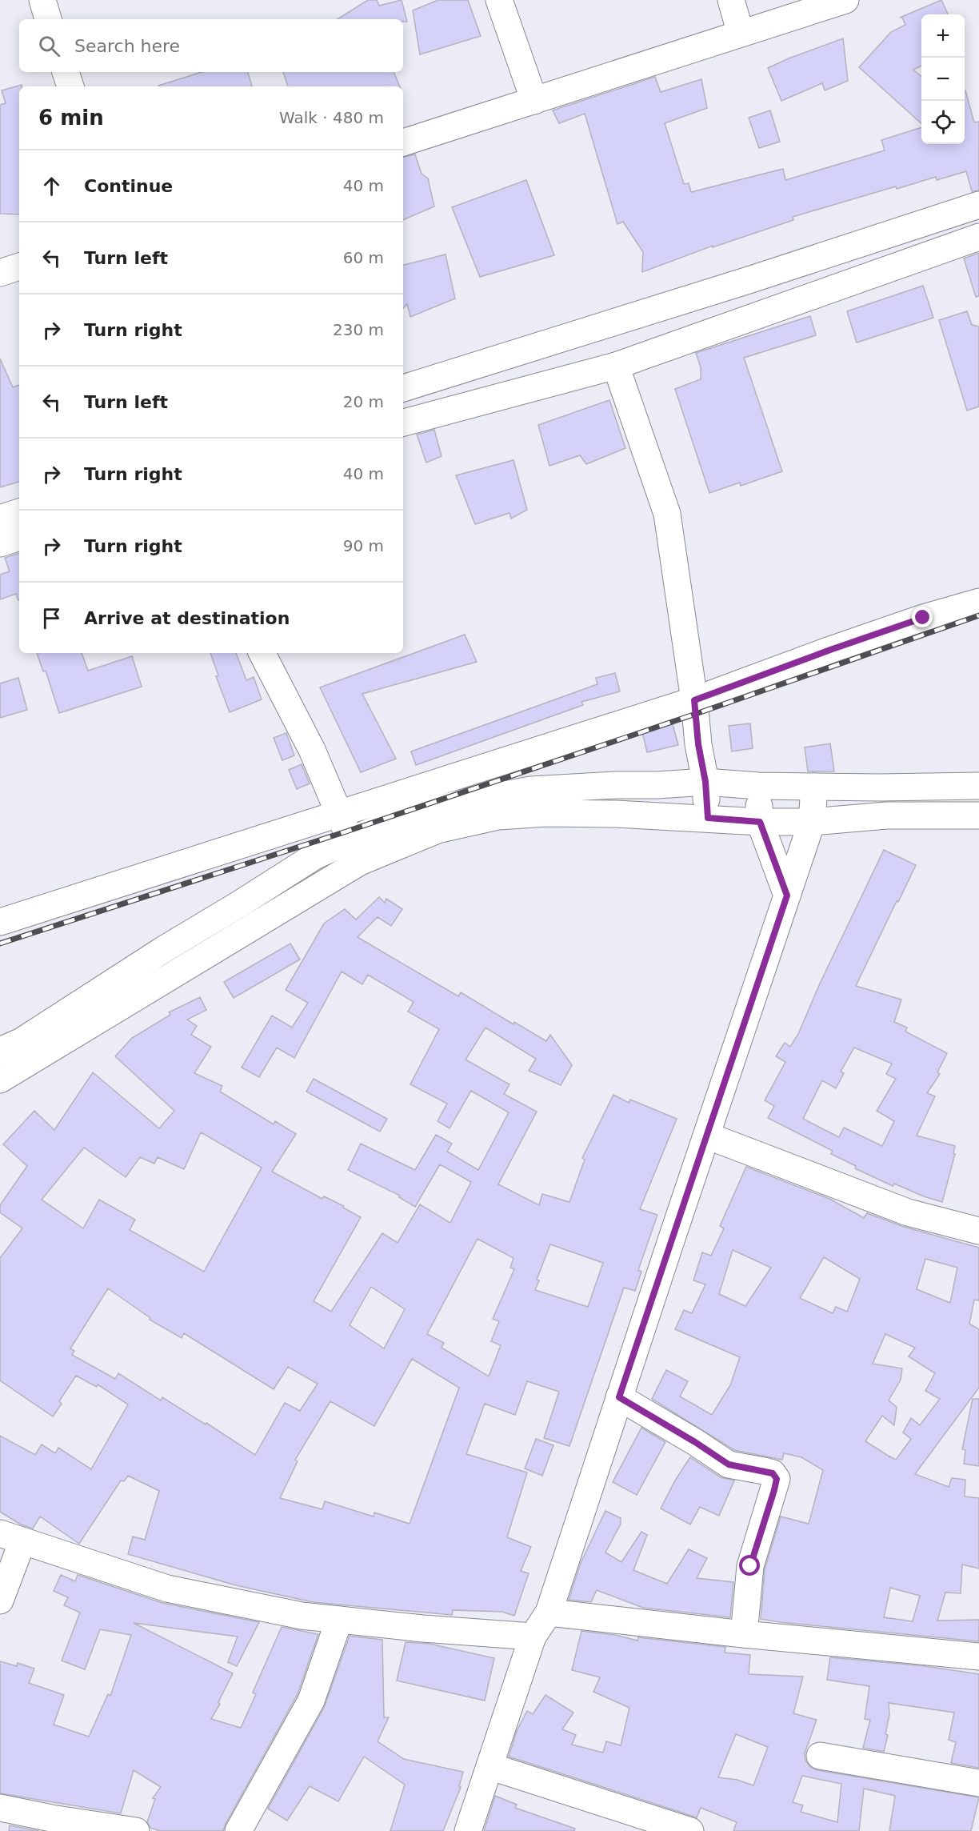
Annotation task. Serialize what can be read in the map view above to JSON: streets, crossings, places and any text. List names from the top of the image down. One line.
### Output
{"page":{"map_buttons":["+","−"],"search":"Search here","heading":["6 min","Walk · 480 m"],"list":[["Continue","40 m"],["Turn left","60 m"],["Turn right","230 m"],["Turn left","20 m"],["Turn right","40 m"],["Turn right","90 m"],"Arrive at destination"]}}
